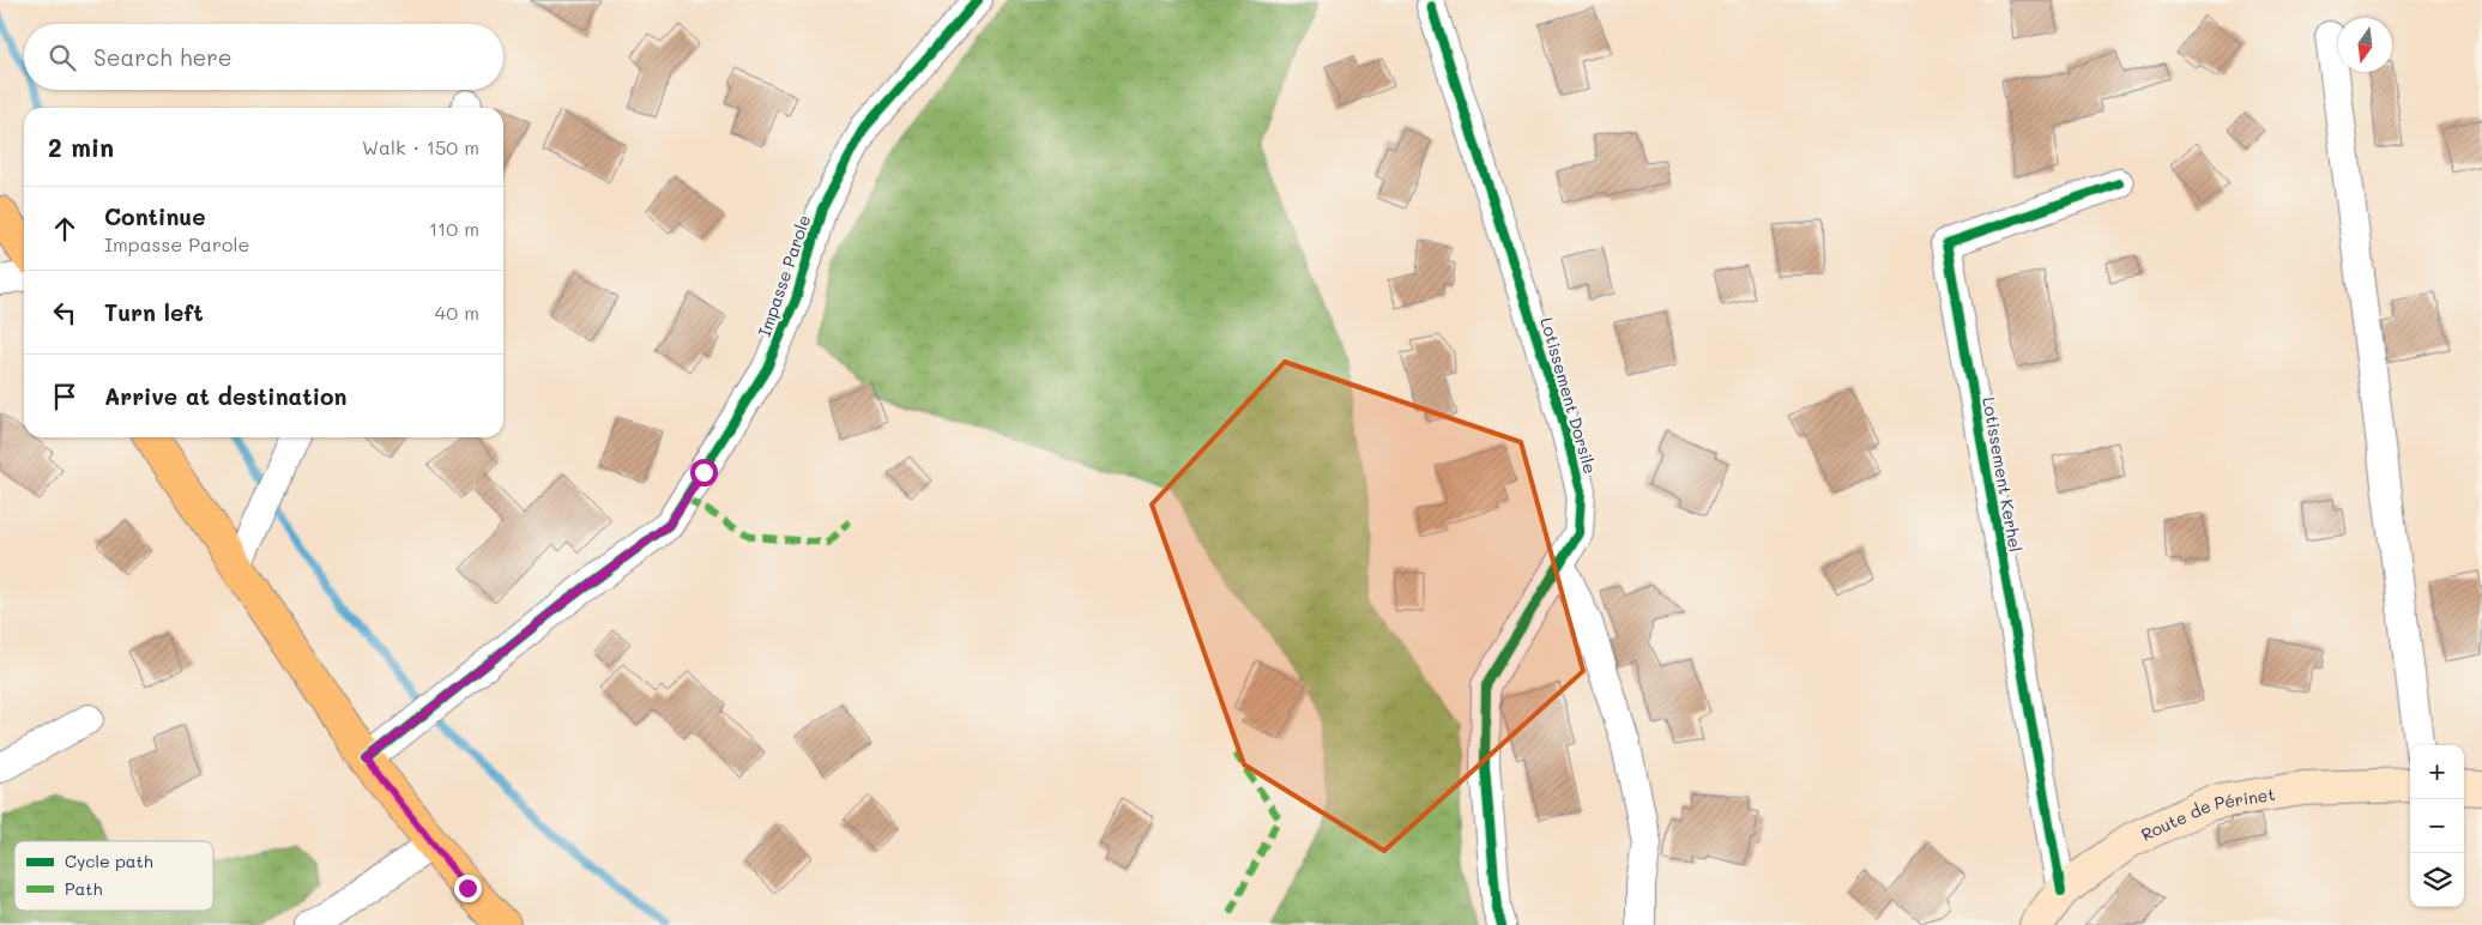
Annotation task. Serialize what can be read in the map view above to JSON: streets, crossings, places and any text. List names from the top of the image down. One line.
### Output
{"streets":{"main road":["Route de Périnet"],"street":["Impasse Parole","Lotissement Dorsile","Lotissement Kerhel"]},"crossings":[["Lotissement Kerhel","Route de Périnet"]],"legend":["Cycle path","Path"],"north":"bottom","page":{"search":"Search here","heading":["2 min","Walk · 150 m"],"list":[["Continue","Impasse Parole","110 m"],["Turn left","40 m"],"Arrive at destination"],"map_buttons":["+","−"]}}
